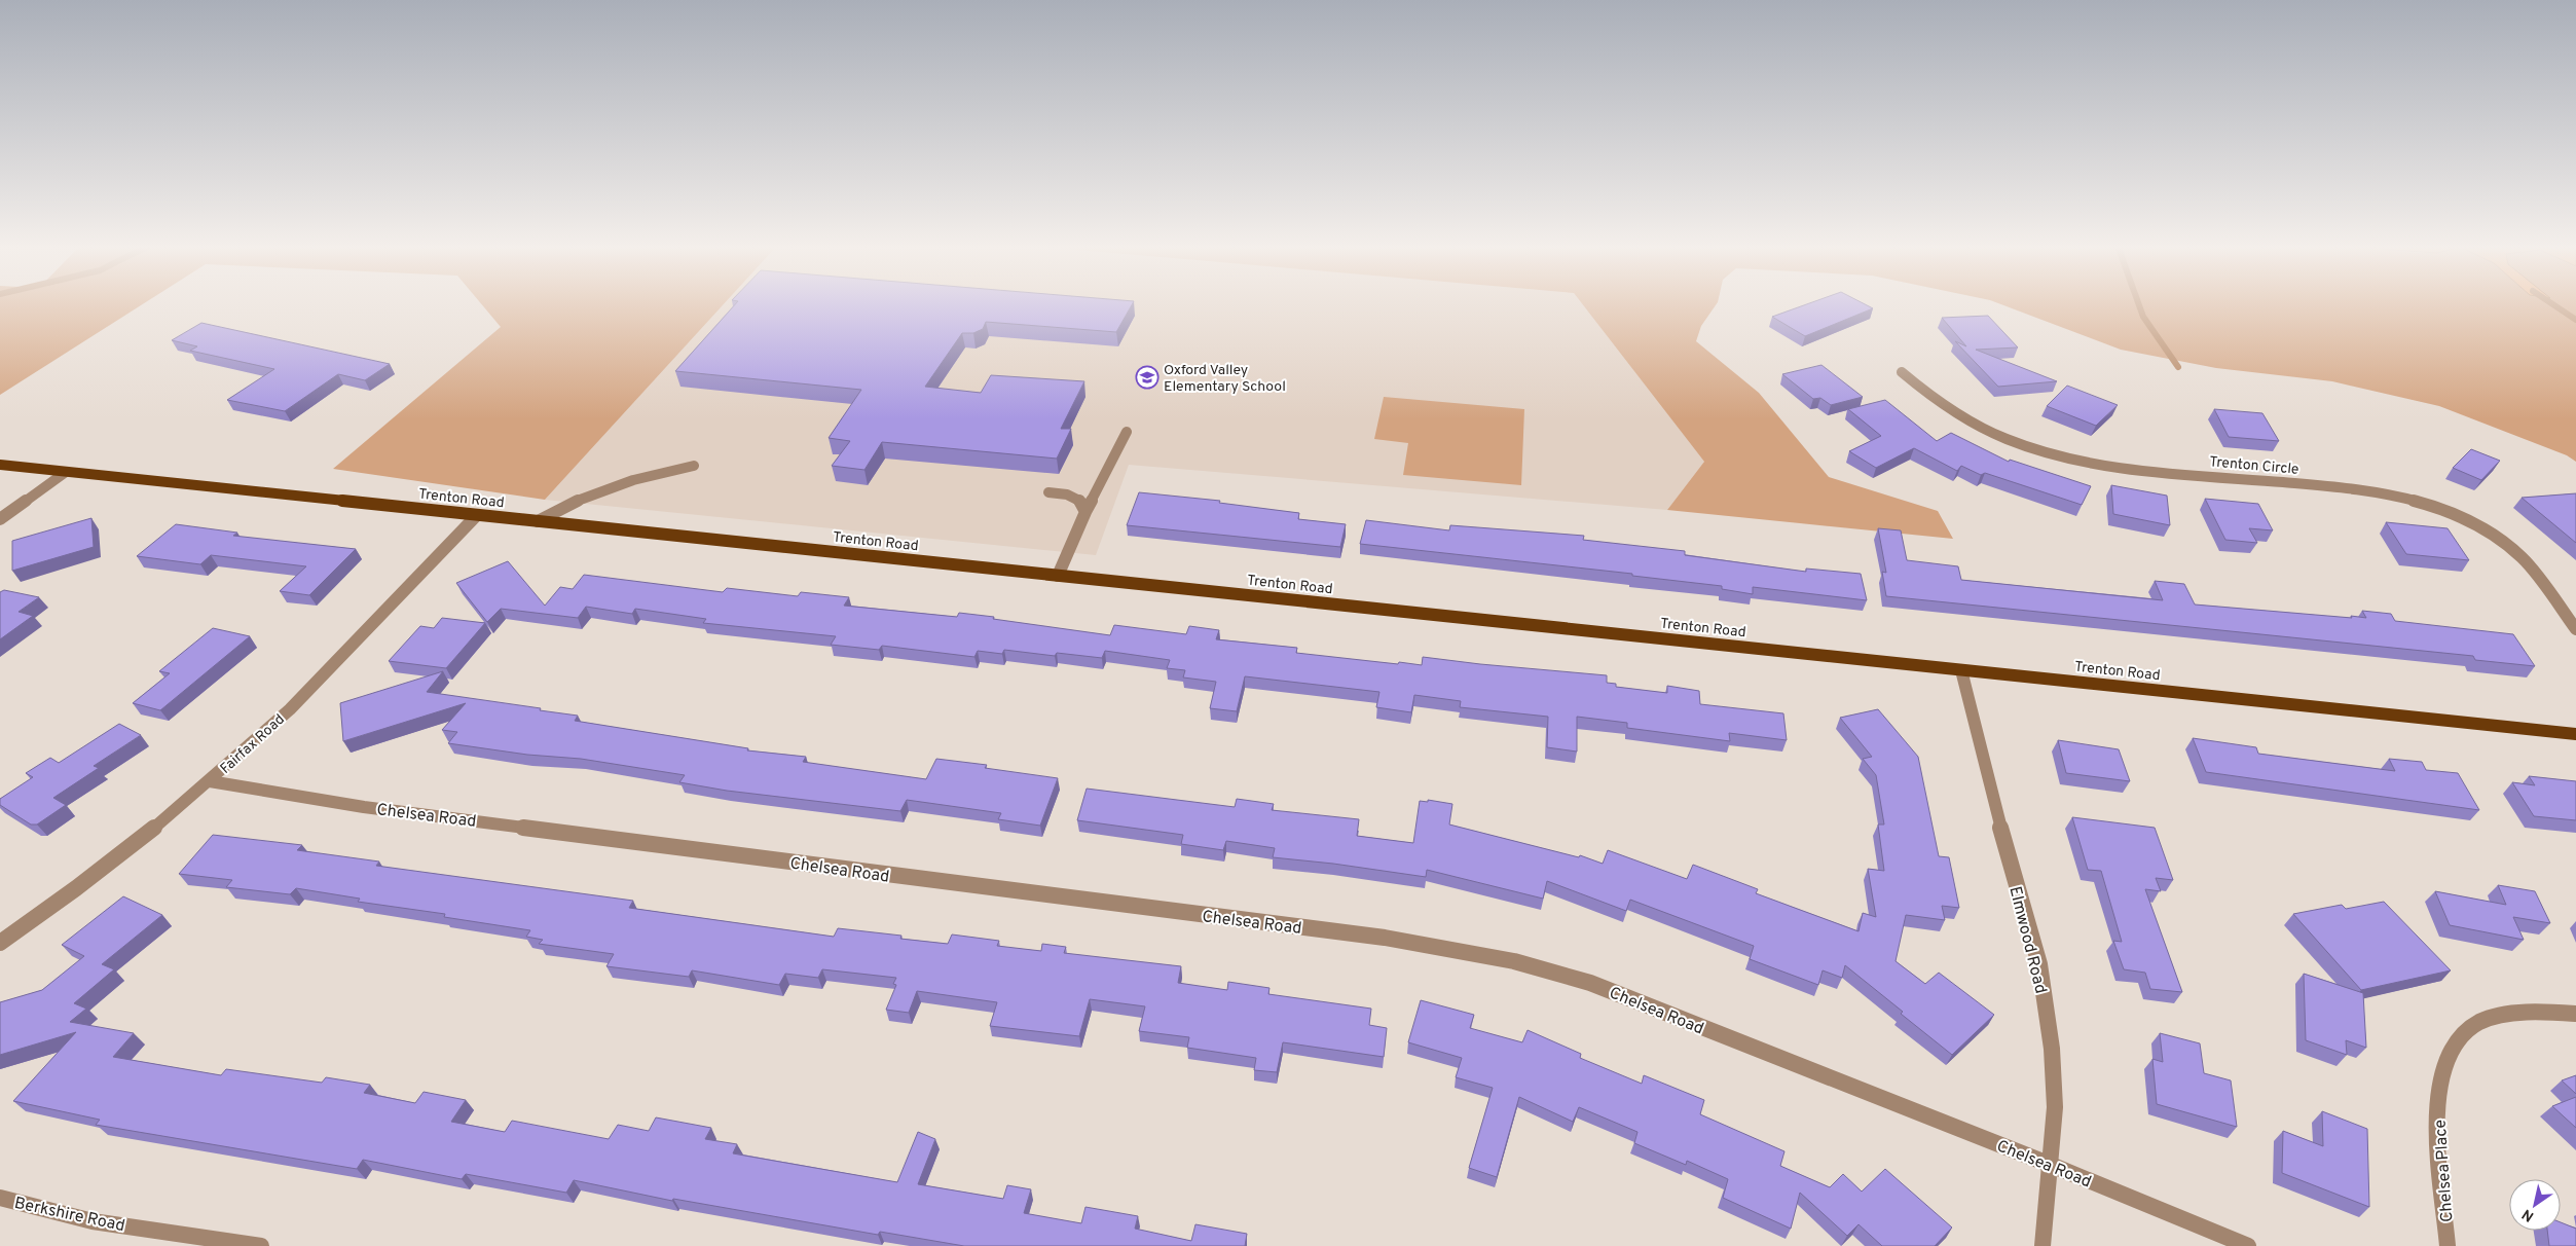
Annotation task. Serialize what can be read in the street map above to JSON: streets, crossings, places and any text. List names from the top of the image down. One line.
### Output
{"streets":{"main road":["Trenton Road"],"street":["Trenton Circle","Fairfax Road","Chelsea Road","Elmwood Road","Chelsea Place","Berkshire Road"]},"crossings":[["Trenton Road","Fairfax Road"],["Trenton Road","Elmwood Road"],["Fairfax Road","Chelsea Road"],["Chelsea Road","Elmwood Road"]],"places":{"school or university":["Oxford Valley Elementary School"]},"north":"bottom left"}
